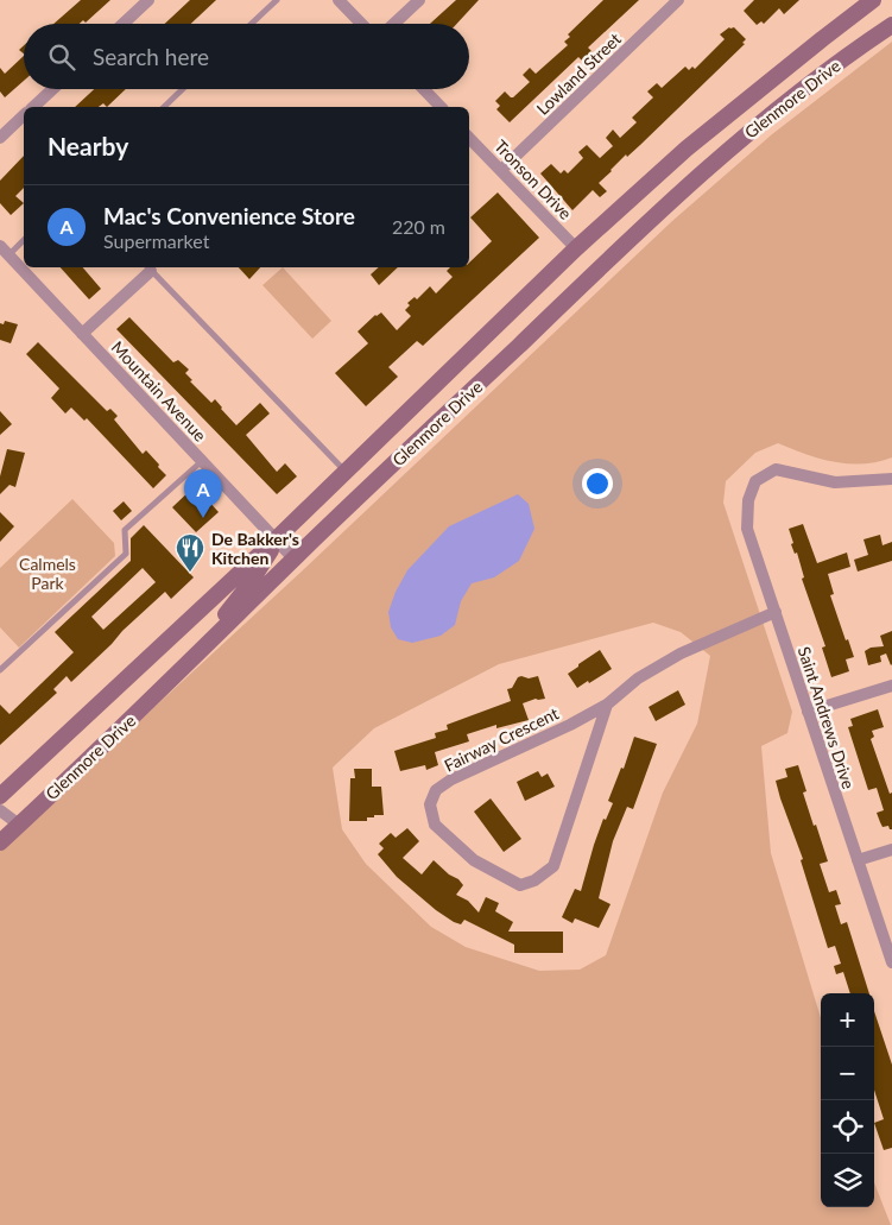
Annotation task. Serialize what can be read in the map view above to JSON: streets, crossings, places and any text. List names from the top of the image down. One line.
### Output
{"streets":{"main road":["Glenmore Drive"],"street":["Lowland Street","Tronson Drive","Mountain Avenue","Saint Andrews Drive","Fairway Crescent"]},"crossings":[["Lowland Street","Tronson Drive"],["Glenmore Drive","Tronson Drive"],["Glenmore Drive","Mountain Avenue"],["Saint Andrews Drive","Fairway Crescent"]],"parks":["Calmels Park"],"places":{"restaurant":["De Bakker's Kitchen"]},"page":{"search":"Search here","heading":"Nearby","list":[{"mark":"A","name":"Mac's Convenience Store","note":"Supermarket","value":"220 m"}],"pins":"A","map_buttons":["+","−"]}}
